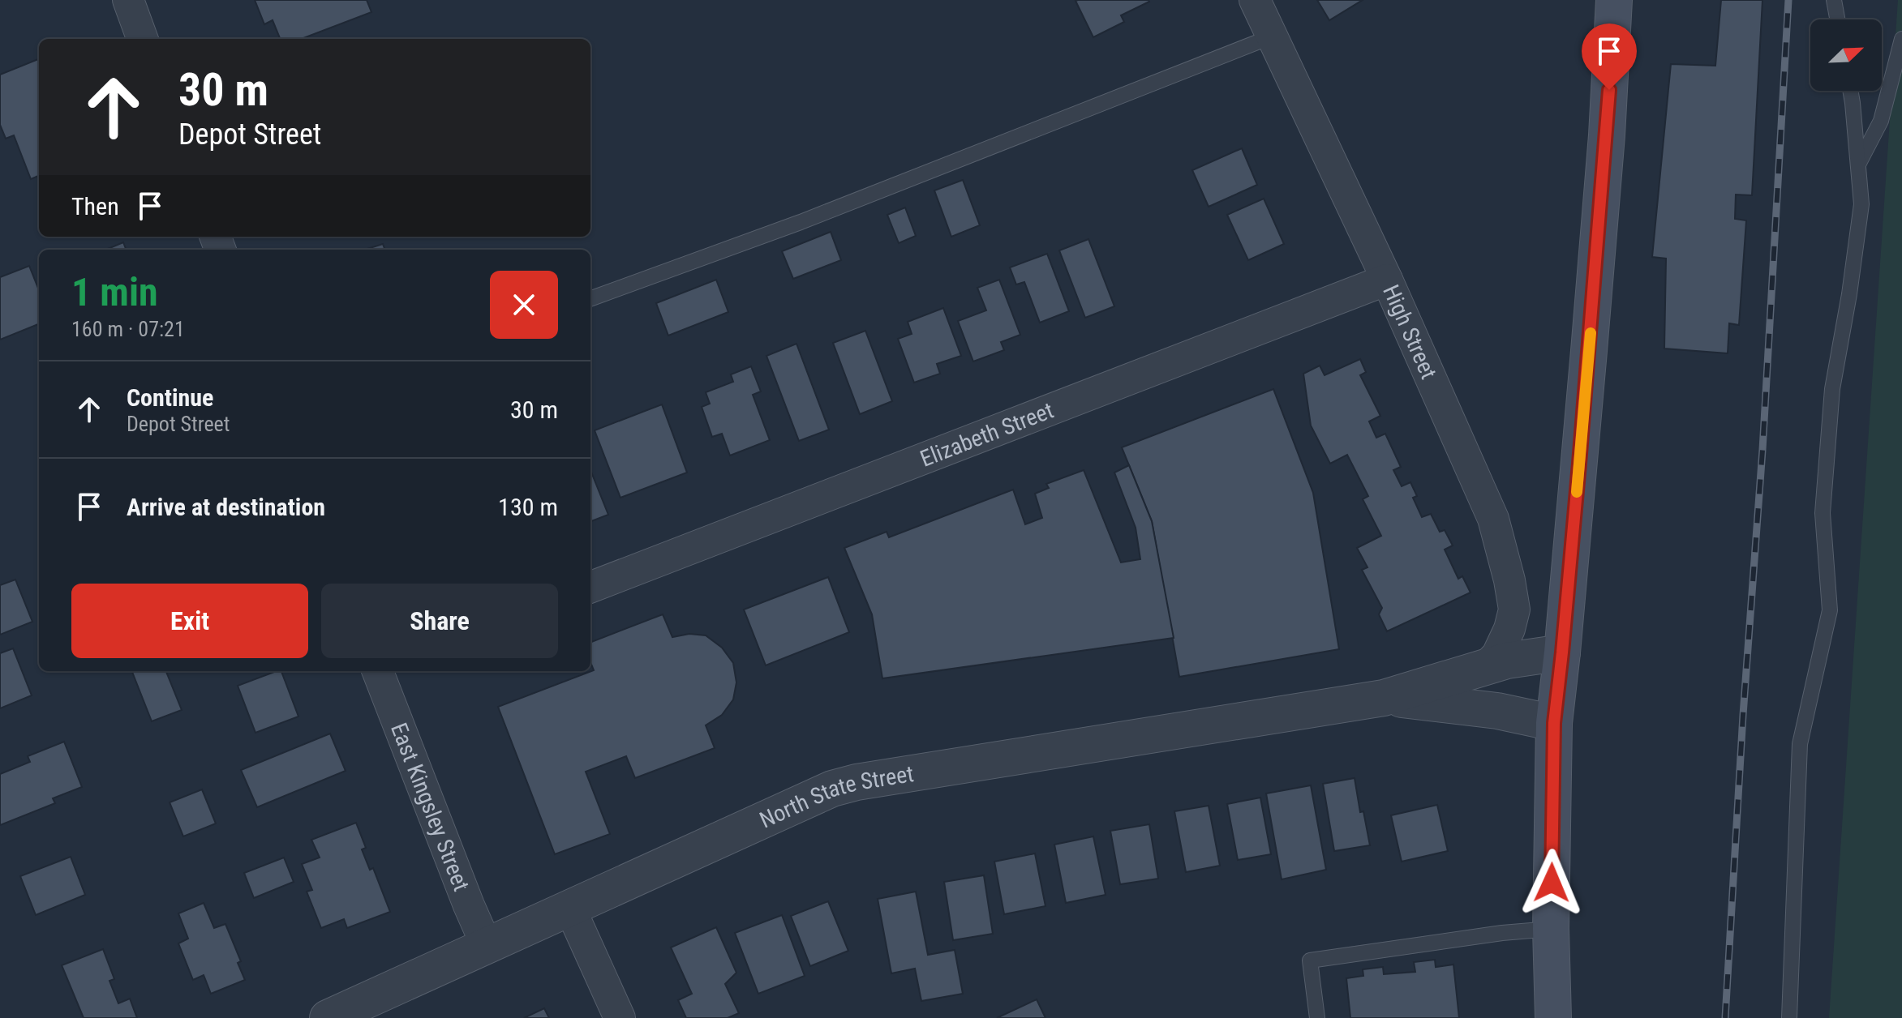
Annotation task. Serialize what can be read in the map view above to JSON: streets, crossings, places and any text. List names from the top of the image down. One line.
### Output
{"streets":{"street":["High Street","Elizabeth Street","North State Street","East Kingsley Street"]},"crossings":[["High Street","Elizabeth Street"],["North State Street","East Kingsley Street"]],"north":"top right","page":{"turn":["30 m","Depot Street"],"then":"Then","heading":["1 min","160 m · 07:21"],"list":[{"name":"Continue","note":"Depot Street","value":"30 m"},{"name":"Arrive at destination","value":"130 m"}],"buttons":["Exit","Share"]}}
